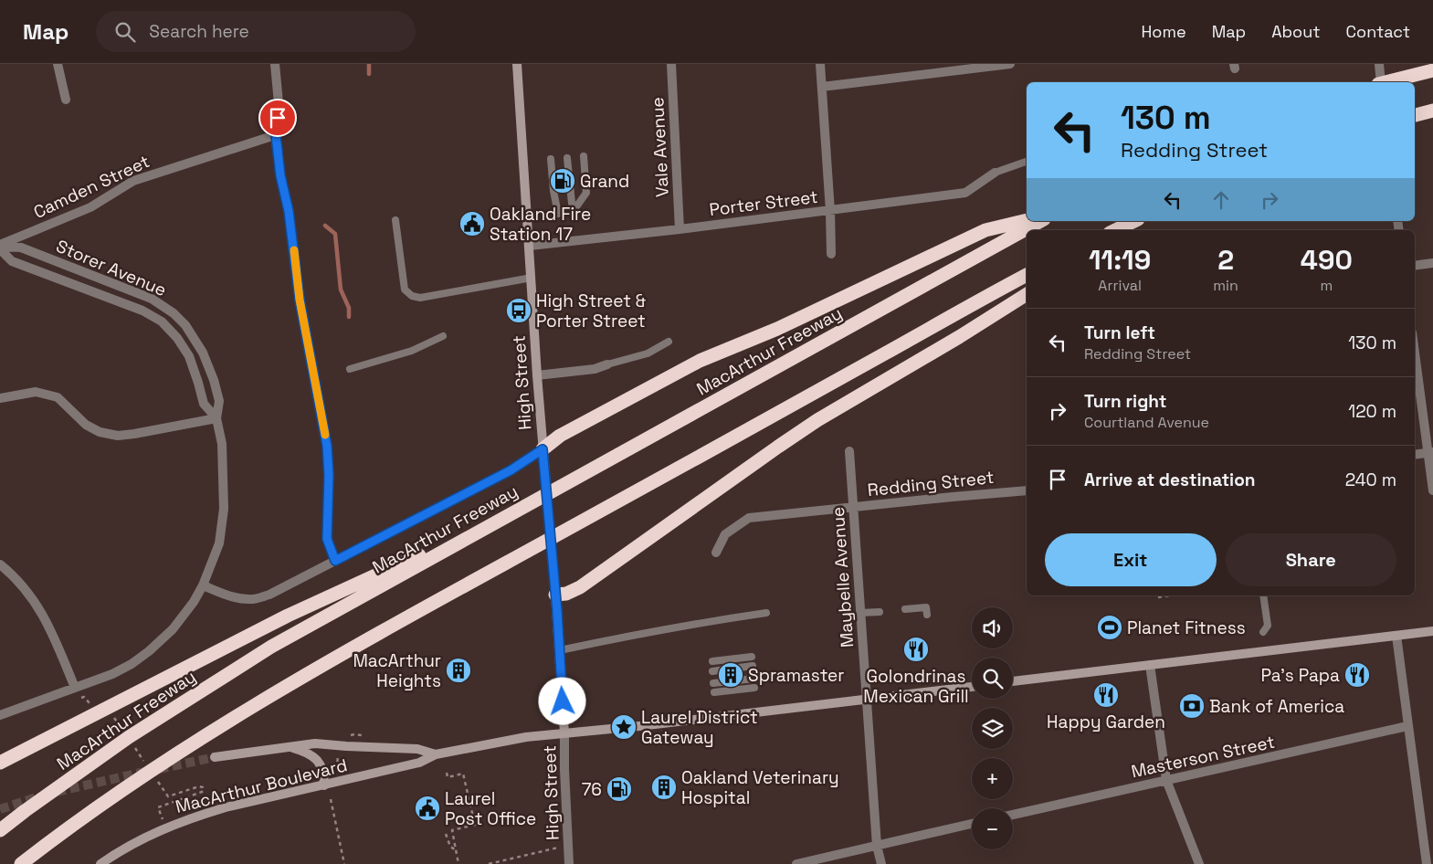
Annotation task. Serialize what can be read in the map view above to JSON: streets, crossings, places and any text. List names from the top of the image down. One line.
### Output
{"streets":{"highway":["MacArthur Freeway"],"main road":["High Street","MacArthur Boulevard"],"street":["Vale Avenue","Camden Street","Porter Street","Storer Avenue","Redding Street","Maybelle Avenue","Masterson Street"]},"crossings":[["Vale Avenue","Porter Street"],["Camden Street","Storer Avenue"],["Porter Street","High Street"],["High Street","MacArthur Boulevard"],["Redding Street","Maybelle Avenue"],["Maybelle Avenue","MacArthur Boulevard"]],"places":{"fuel station":["Grand","76"],"public building":["Oakland Fire Station 17","Laurel Post Office"],"bus stop":["High Street & Porter Street"],"sports":["Planet Fitness"],"restaurant":["Golondrinas Mexican Grill","Pa’s Papa","Happy Garden"],"building":["MacArthur Heights","Spramaster","Oakland Veterinary Hospital"],"bank":["Bank of America"],"place":["Laurel District Gateway"]},"page":{"header":"Map","search":"Search here","nav":["Home","Map","About","Contact"],"turn":["130 m","Redding Street"],"eta":["11:19","Arrival","2","min","490","m"],"list":[{"name":"Turn left","note":"Redding Street","value":"130 m"},{"name":"Turn right","note":"Courtland Avenue","value":"120 m"},{"name":"Arrive at destination","value":"240 m"}],"buttons":["Exit","Share"],"map_buttons":["+","−"]}}
